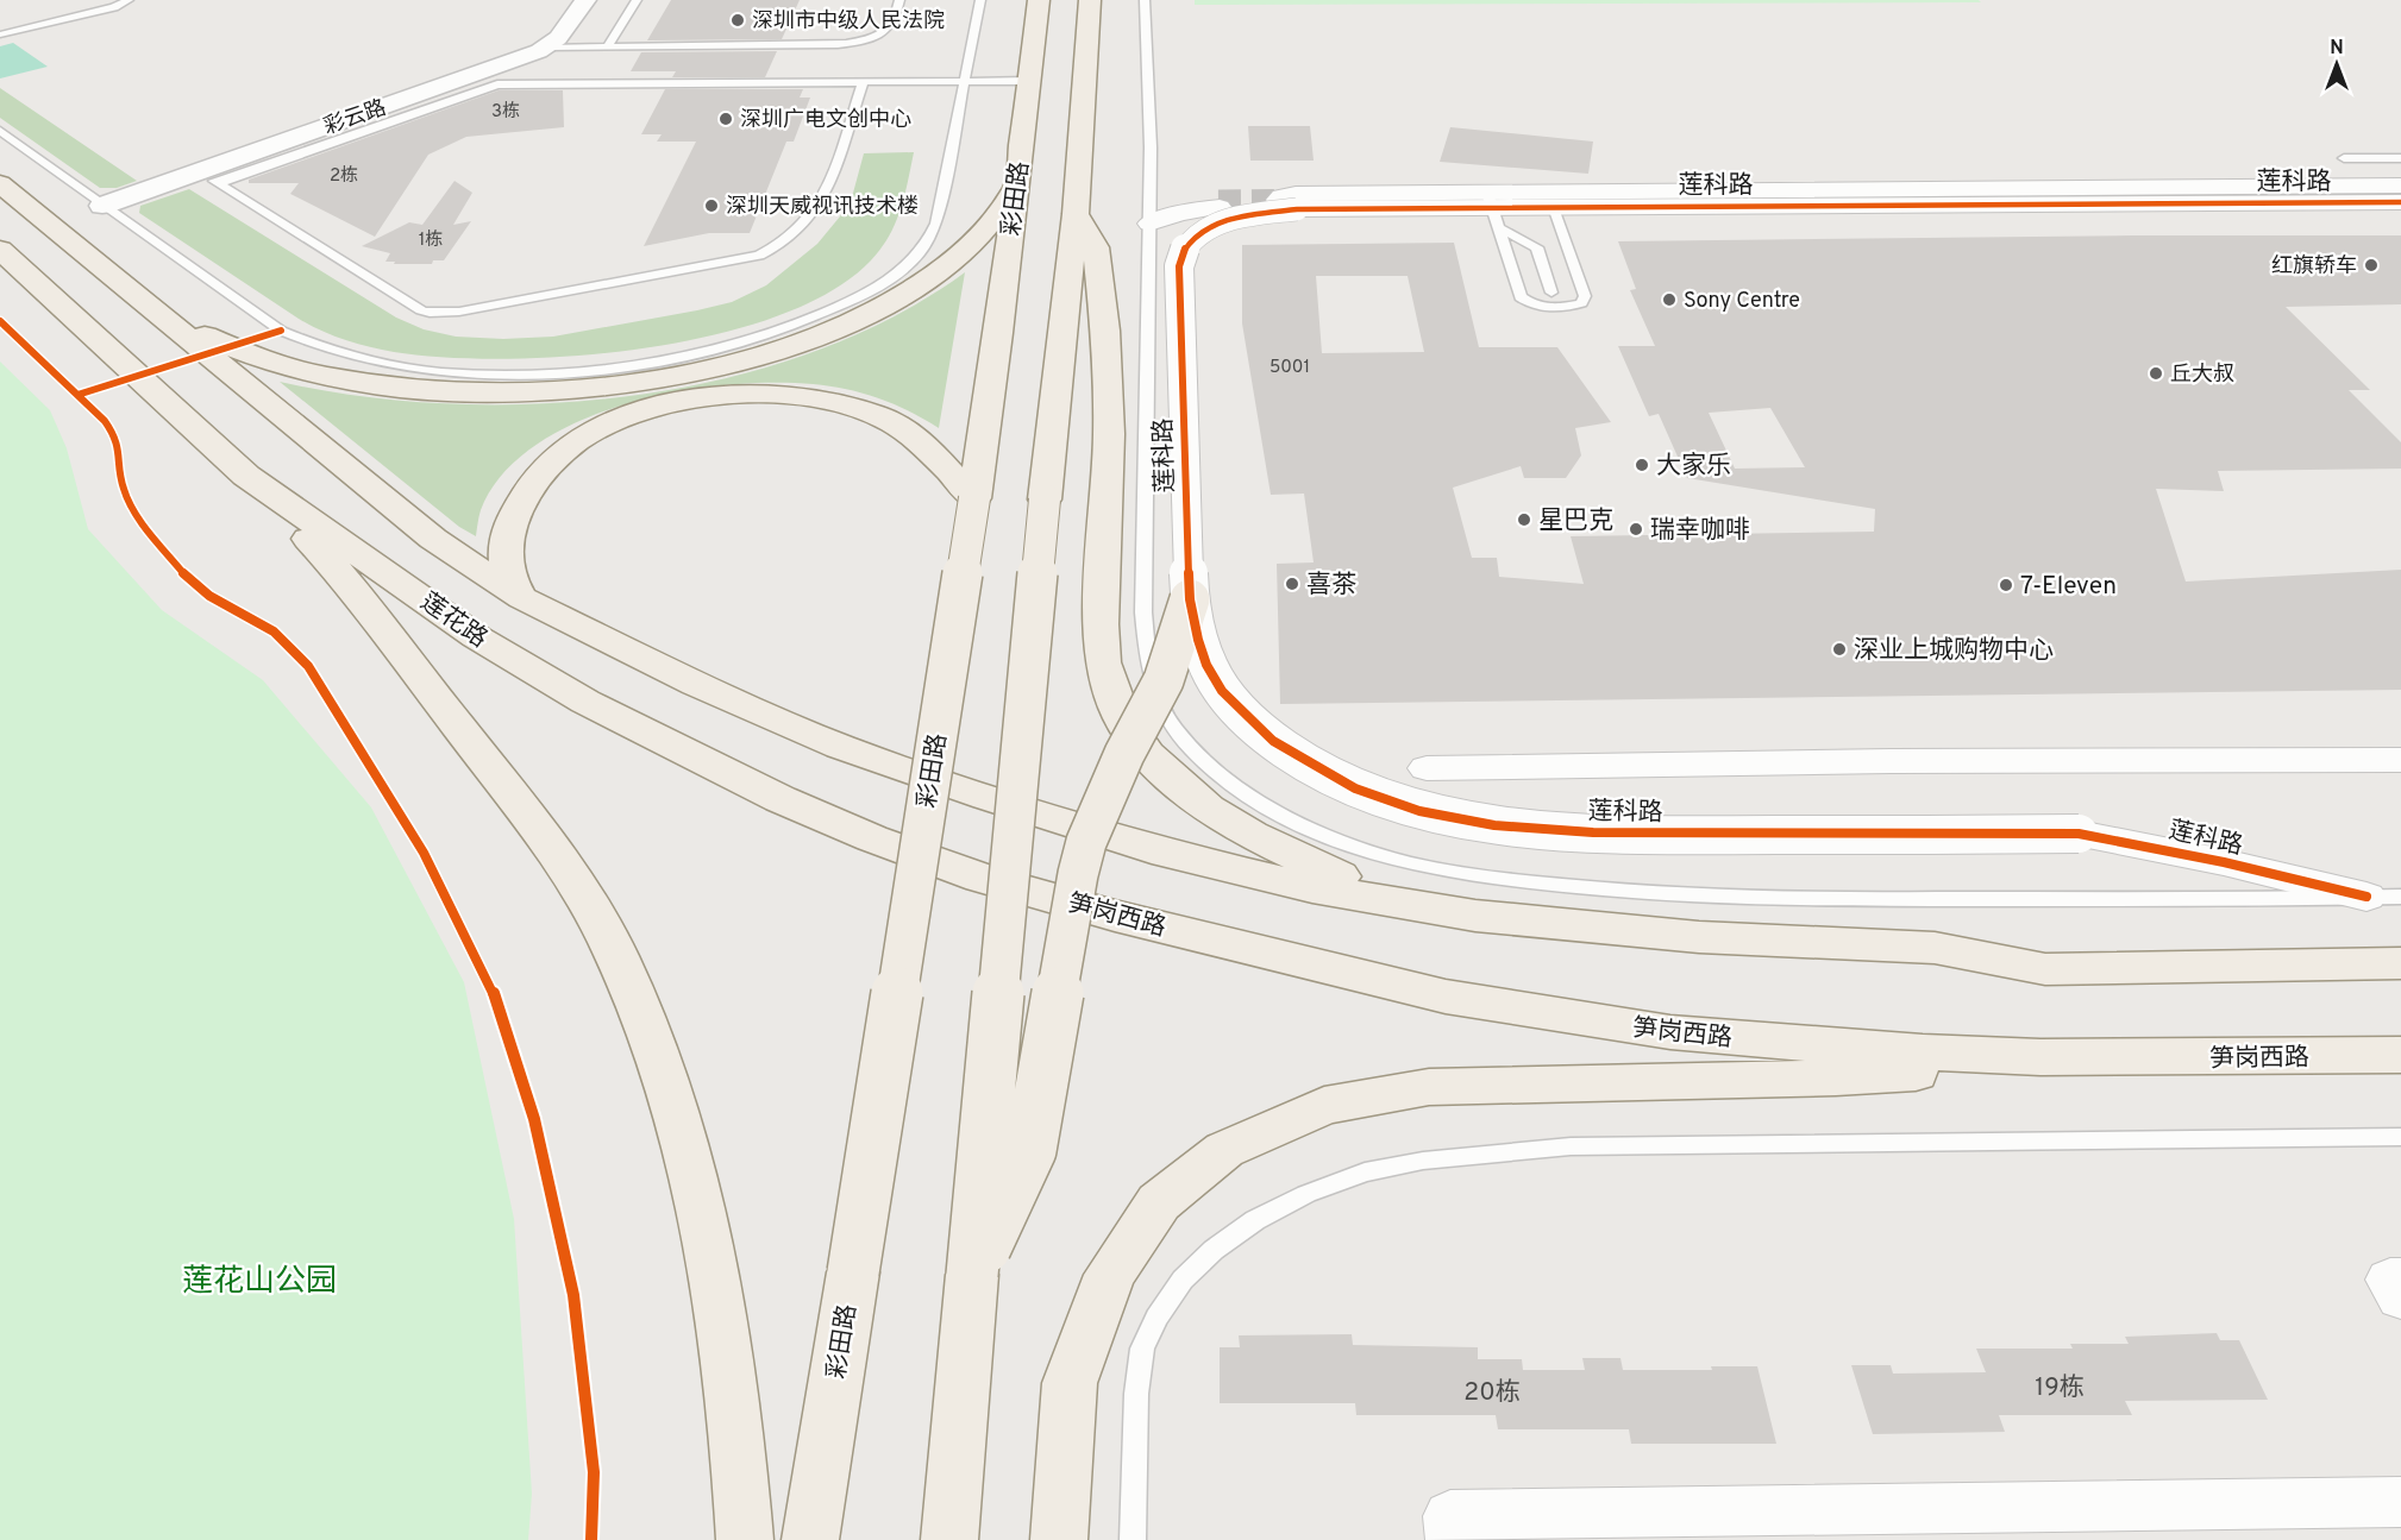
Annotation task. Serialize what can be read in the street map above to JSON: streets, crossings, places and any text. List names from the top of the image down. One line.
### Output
{"streets":{"main road":["彩田路","莲花路","笋岗西路"],"street":["彩云路","莲科路"]},"crossings":[["莲花路","笋岗西路"]],"parks":["莲花山公园"],"places":["深圳市中级人民法院","深圳广电文创中心","深圳天威视讯技术楼","红旗轿车","Sony Centre","丘大叔","大家乐","星巴克","瑞幸咖啡","喜茶","7-Eleven","深业上城购物中心"],"house_numbers":["3栋","2栋","1栋","5001","19栋","20栋"],"north":"top"}
